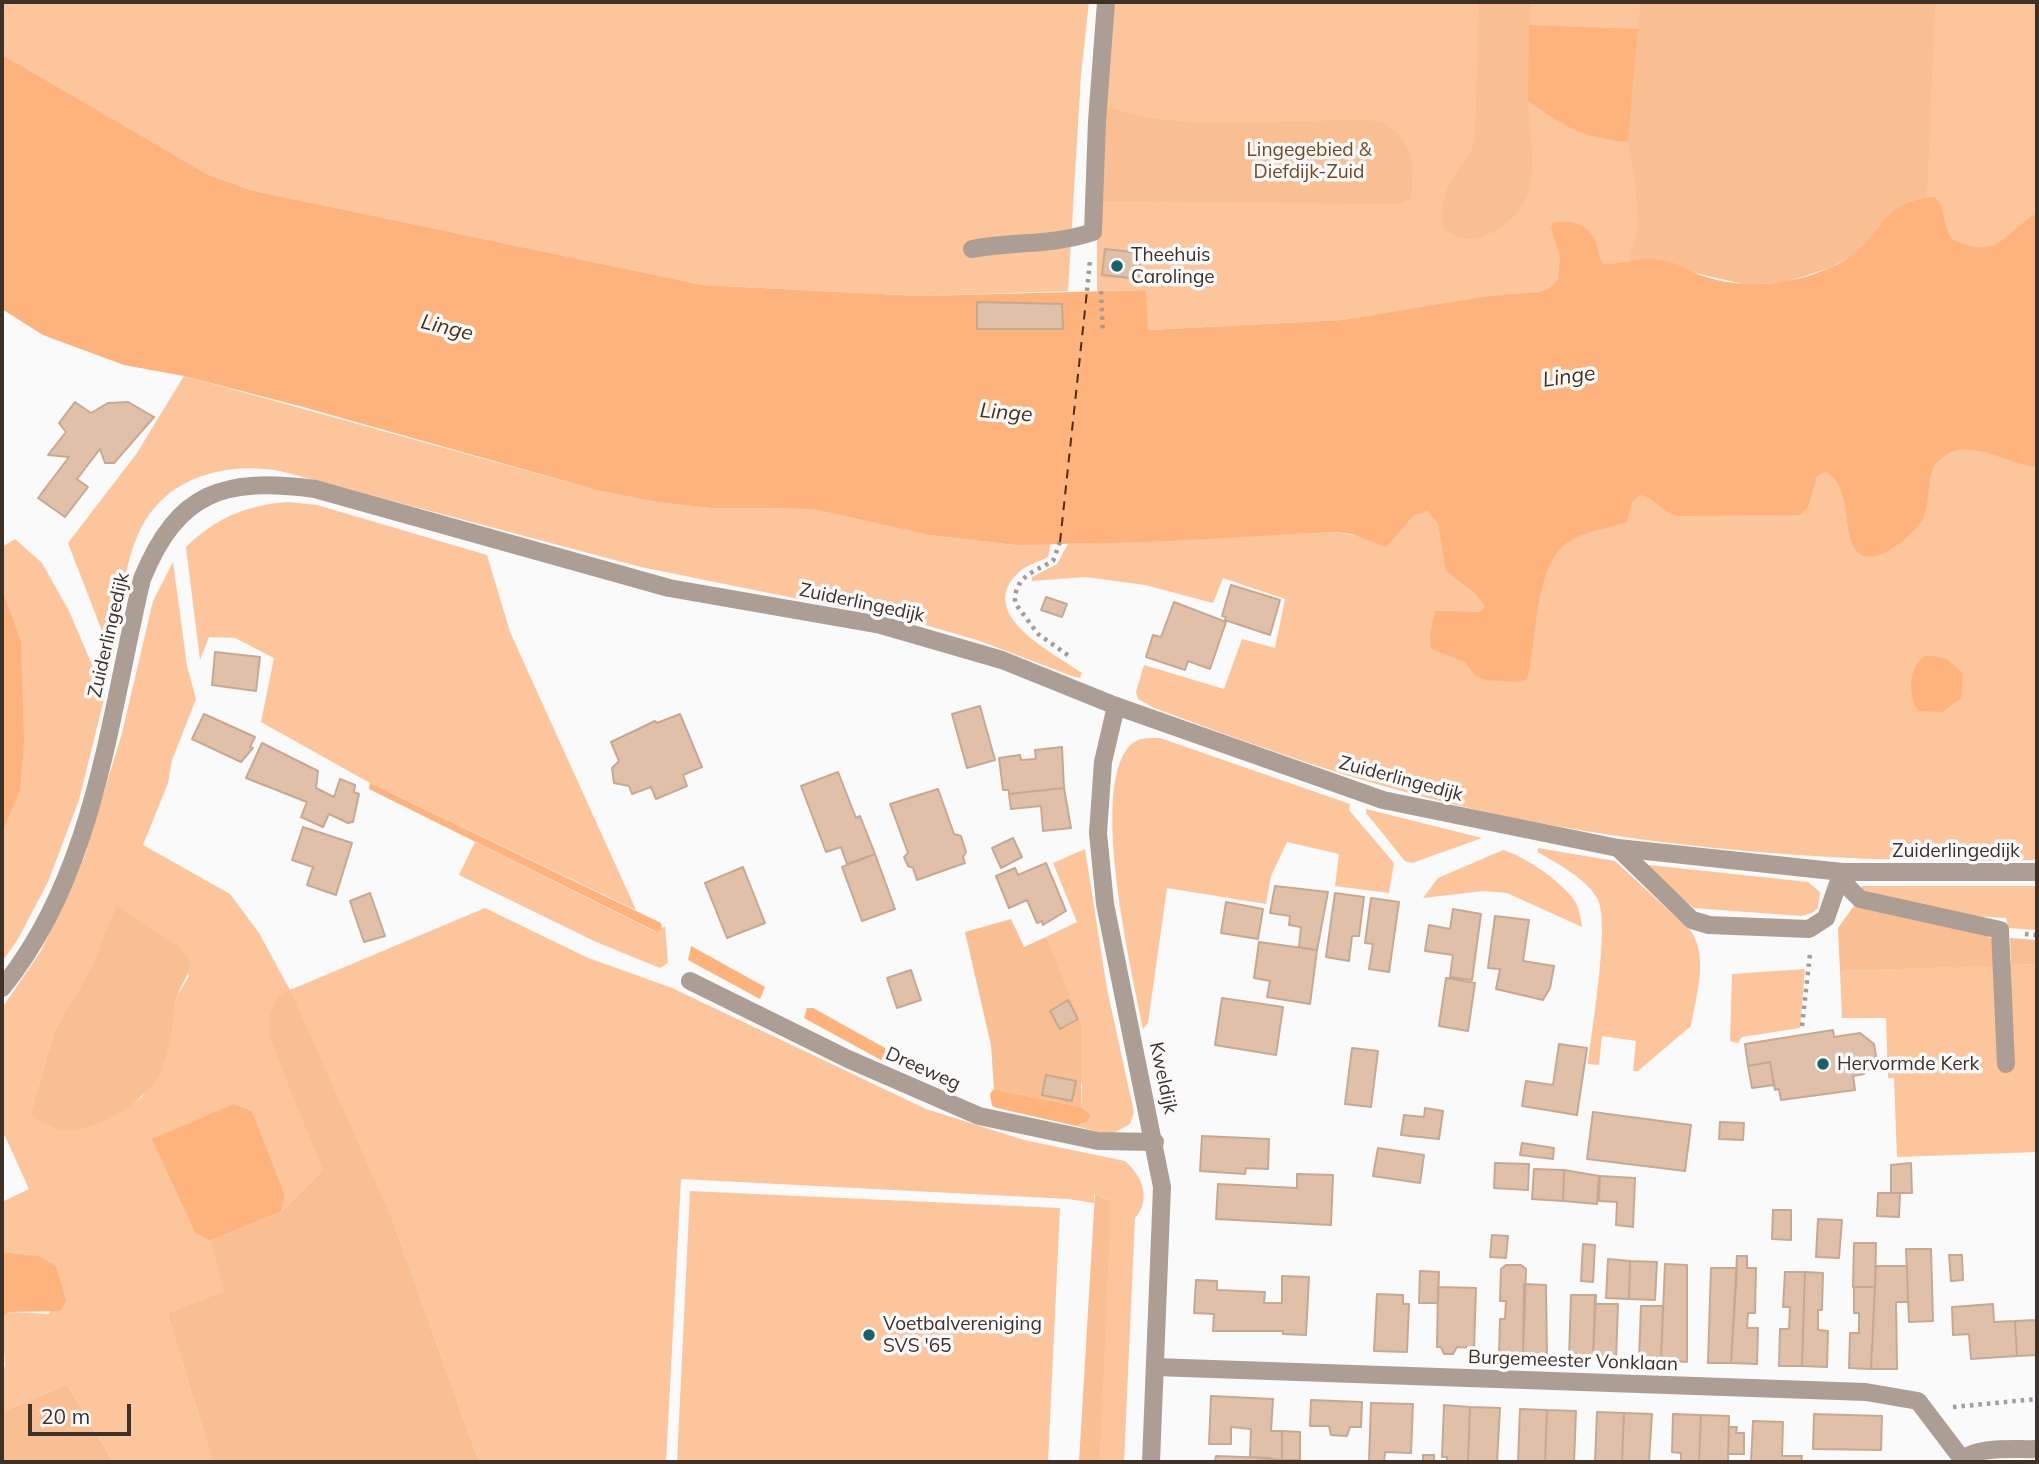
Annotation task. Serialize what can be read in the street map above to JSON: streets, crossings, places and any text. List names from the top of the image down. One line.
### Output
{"streets":{"street":["Zuiderlingedijk","Dreeweg","Kweldijk","Burgemeester Vonklaan"]},"crossings":[["Zuiderlingedijk","Kweldijk"],["Dreeweg","Kweldijk"],["Kweldijk","Burgemeester Vonklaan"]],"water":["Linge"],"parks":["Lingegebied & Diefdijk-Zuid"],"places":["Theehuis Carolinge","Hervormde Kerk","Voetbalvereniging SVS '65"],"scale_bar":"20 m"}
